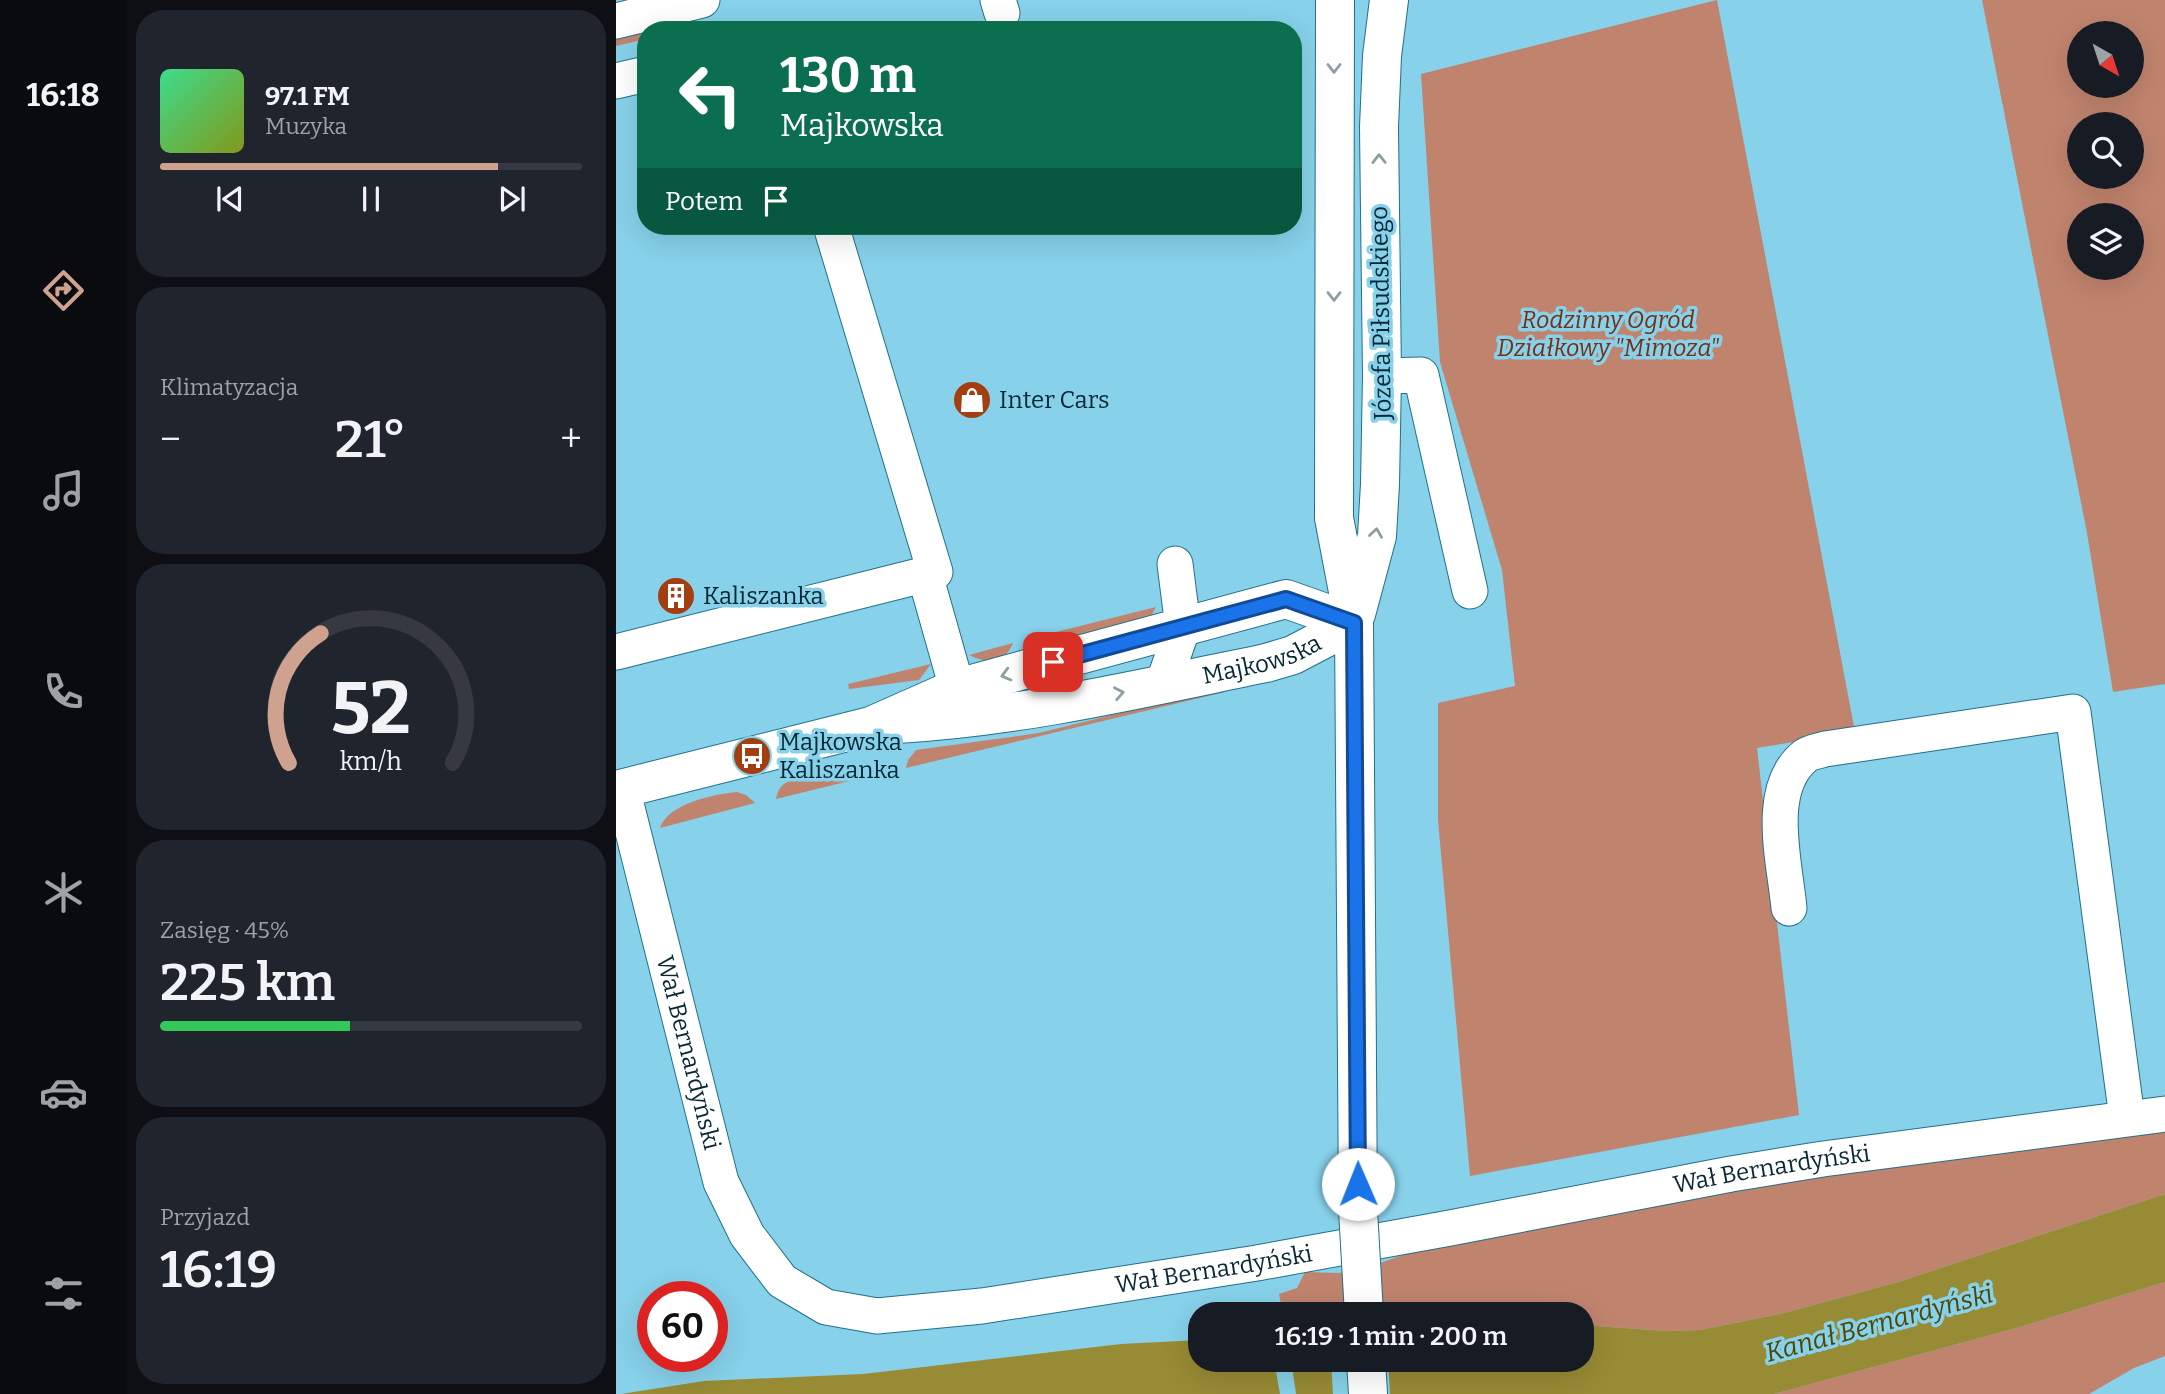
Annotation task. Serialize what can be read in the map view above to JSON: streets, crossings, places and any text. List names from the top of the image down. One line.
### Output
{"streets":{"main road":["Józefa Piłsudskiego","Majkowska"],"street":["Wał Bernardyński"]},"crossings":[["Józefa Piłsudskiego","Majkowska"],["Majkowska","Wał Bernardyński"]],"water":["Kanał Bernardyński"],"parks":["Rodzinny Ogród Działkowy \"Mimoza\""],"places":{"shop":["Inter Cars"],"building":["Kaliszanka"],"bus stop":["Majkowska Kaliszanka"]},"north":"bottom right","page":{"tabs":"16:18","turn":["130 m","Majkowska"],"song":["97.1 FM","Muzyka"],"then":"Potem","tile":["Klimatyzacja",["Zasięg · 45%","225 km"],["Przyjazd","16:19"]],"heat":["−","21°","+"],"limit":"60","trip":"16:19 · 1 min · 200 m","gauge":["52","km/h"]}}
